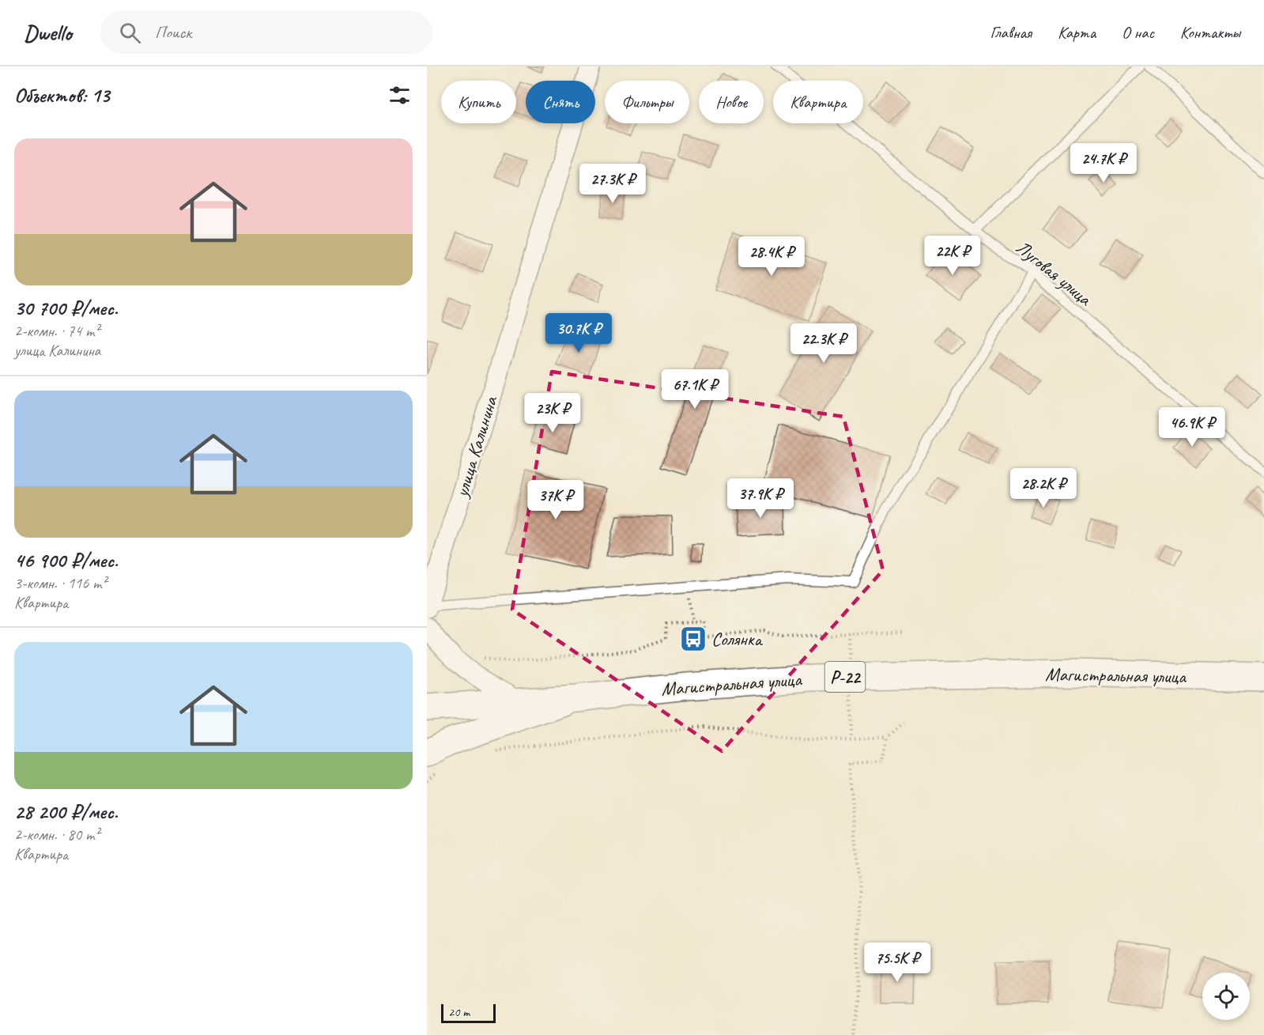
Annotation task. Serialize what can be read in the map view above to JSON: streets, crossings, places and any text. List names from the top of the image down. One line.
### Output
{"streets":{"main road":["Магистральная улица","Р-22"],"street":["улица Калинина"],"lane":["Луговая улица"]},"places":{"bus stop":["Солянка"]},"scale_bar":"20 m","page":{"header":"Dwello","search":"Поиск","nav":["Главная","Карта","О нас","Контакты"],"heading":"Объектов: 13","chip":["Купить","Снять","Фильтры","Новое","Квартира"],"list":[{"name":"30 700 ₽/мес.","note":"2-комн. · 74 m² · улица Калинина"},{"name":"46 900 ₽/мес.","note":"3-комн. · 116 m² · Квартира"},{"name":"28 200 ₽/мес.","note":"2-комн. · 80 m² · Квартира"}],"price":["24.7K ₽","27.3K ₽","22K ₽","28.4K ₽","30.7K ₽","22.3K ₽","67.1K ₽","23K ₽","46.9K ₽","28.2K ₽","37.9K ₽","37K ₽","75.5K ₽"],"scale":"20 m"}}
